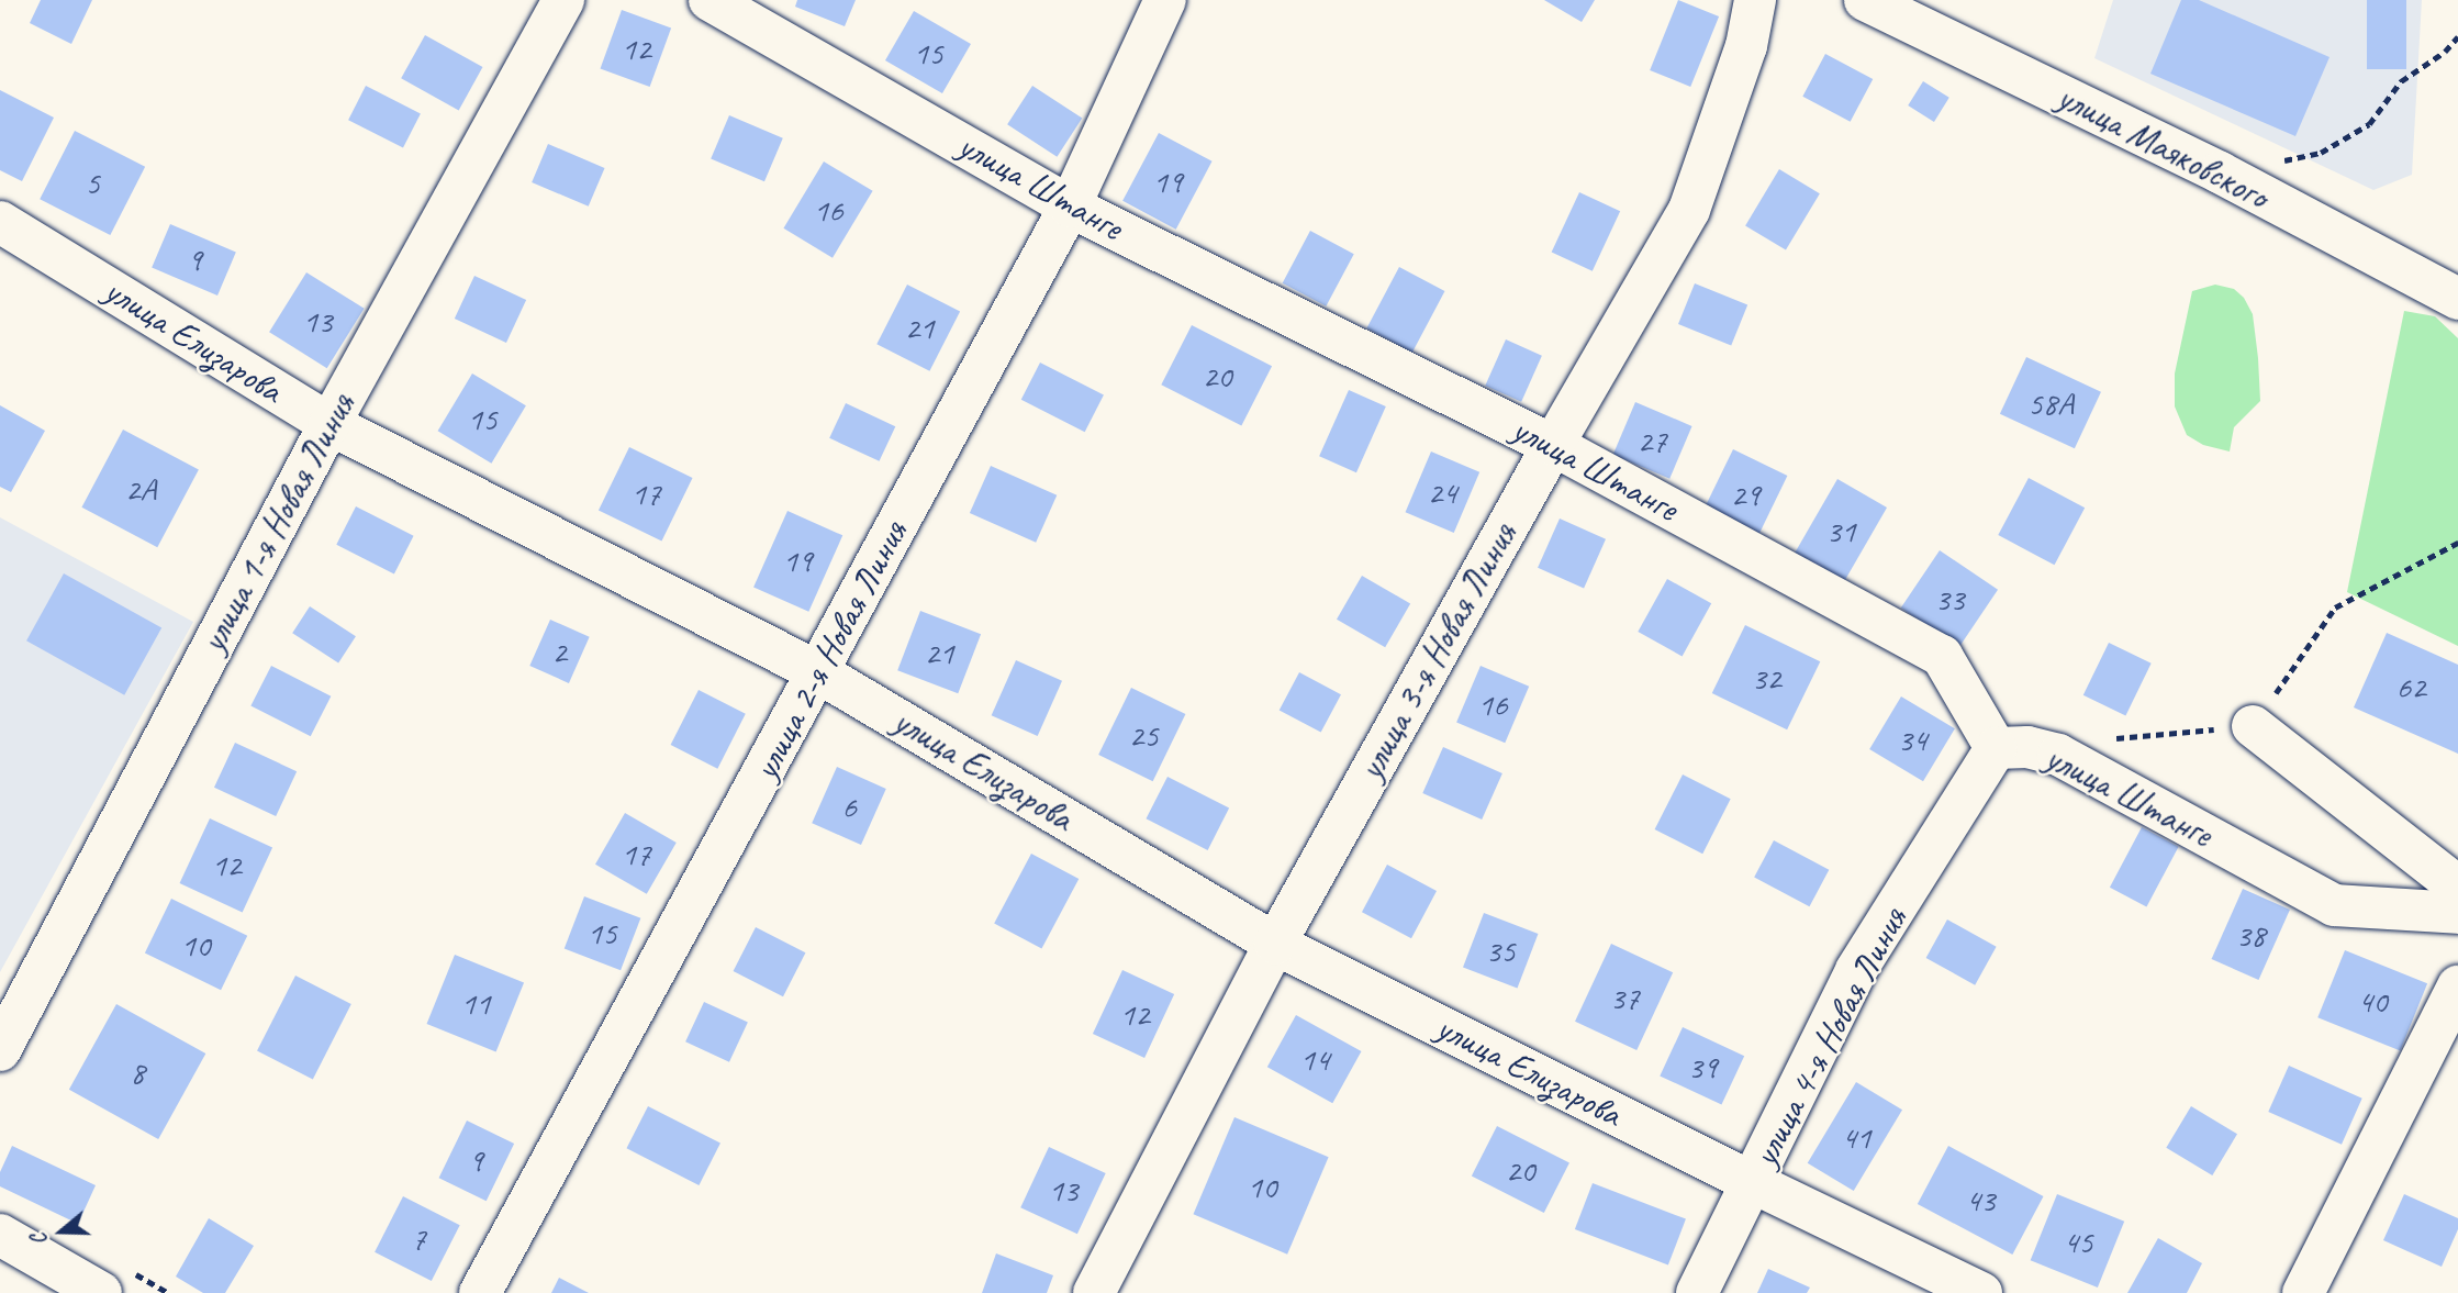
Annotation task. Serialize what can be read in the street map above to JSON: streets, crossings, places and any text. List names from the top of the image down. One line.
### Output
{"streets":{"street":["улица Маяковского","улица Штанге","улица Елизарова","улица 1-я Новая Линия","улица 2-я Новая Линия","улица 3-я Новая Линия","улица 4-я Новая Линия"]},"crossings":[["улица Штанге","улица 2-я Новая Линия"],["улица Штанге","улица 3-я Новая Линия"],["улица Штанге","улица 4-я Новая Линия"],["улица Елизарова","улица 1-я Новая Линия"],["улица Елизарова","улица 2-я Новая Линия"],["улица Елизарова","улица 3-я Новая Линия"],["улица Елизарова","улица 4-я Новая Линия"]],"house_numbers":["12","15","19","5","16","9","13","21","20","58А","15","27","2А","24","17","29","31","19","33","2","21","32","62","16","25","34","6","17","12","15","38","10","35","37","40","11","12","14","39","8","41","9","20","10","13","43","7","45"],"north":"left"}
